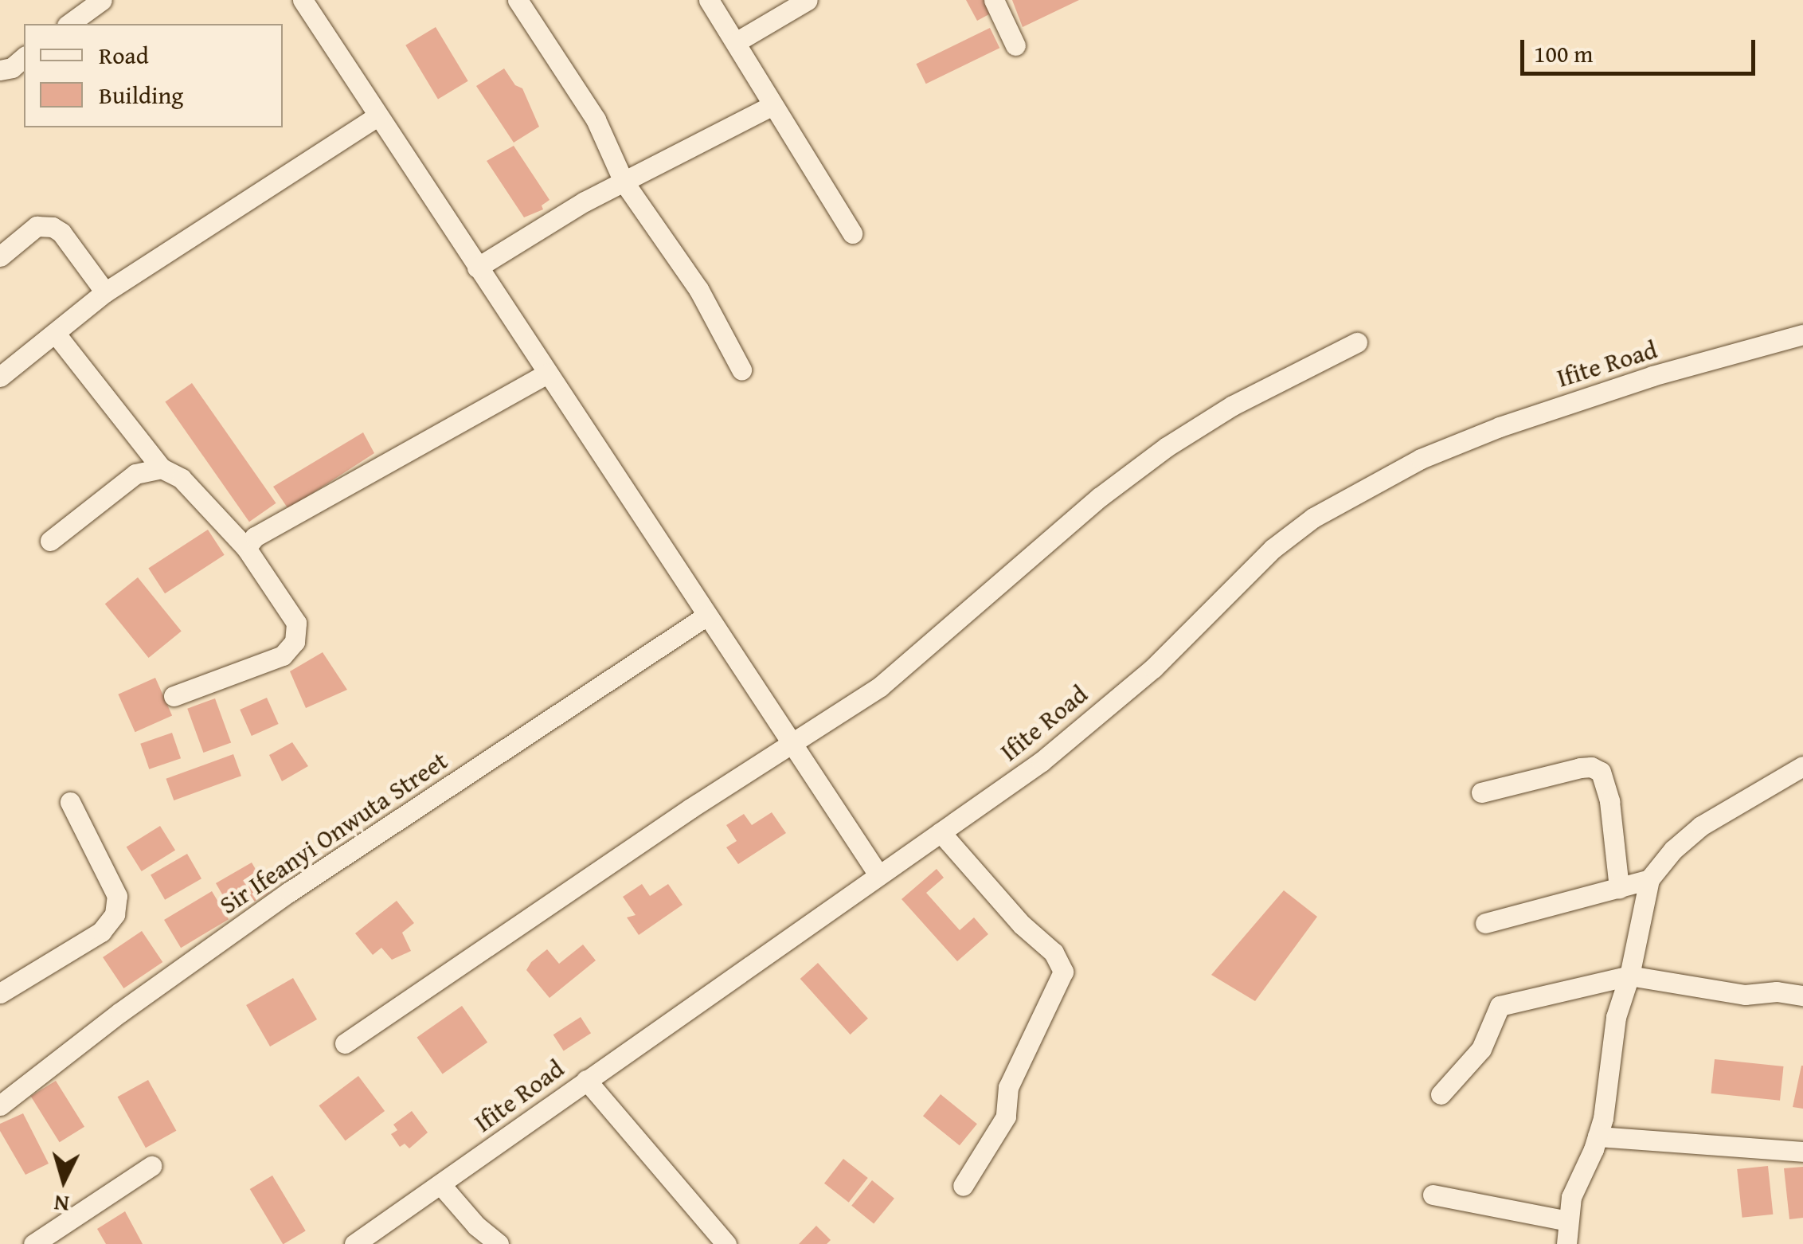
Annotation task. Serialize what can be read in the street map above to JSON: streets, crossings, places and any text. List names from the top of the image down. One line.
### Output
{"streets":{"street":["Ifite Road","Sir Ifeanyi Onwuta Street"]},"legend":["Road","Building"],"scale_bar":"100 m","north":"bottom"}
